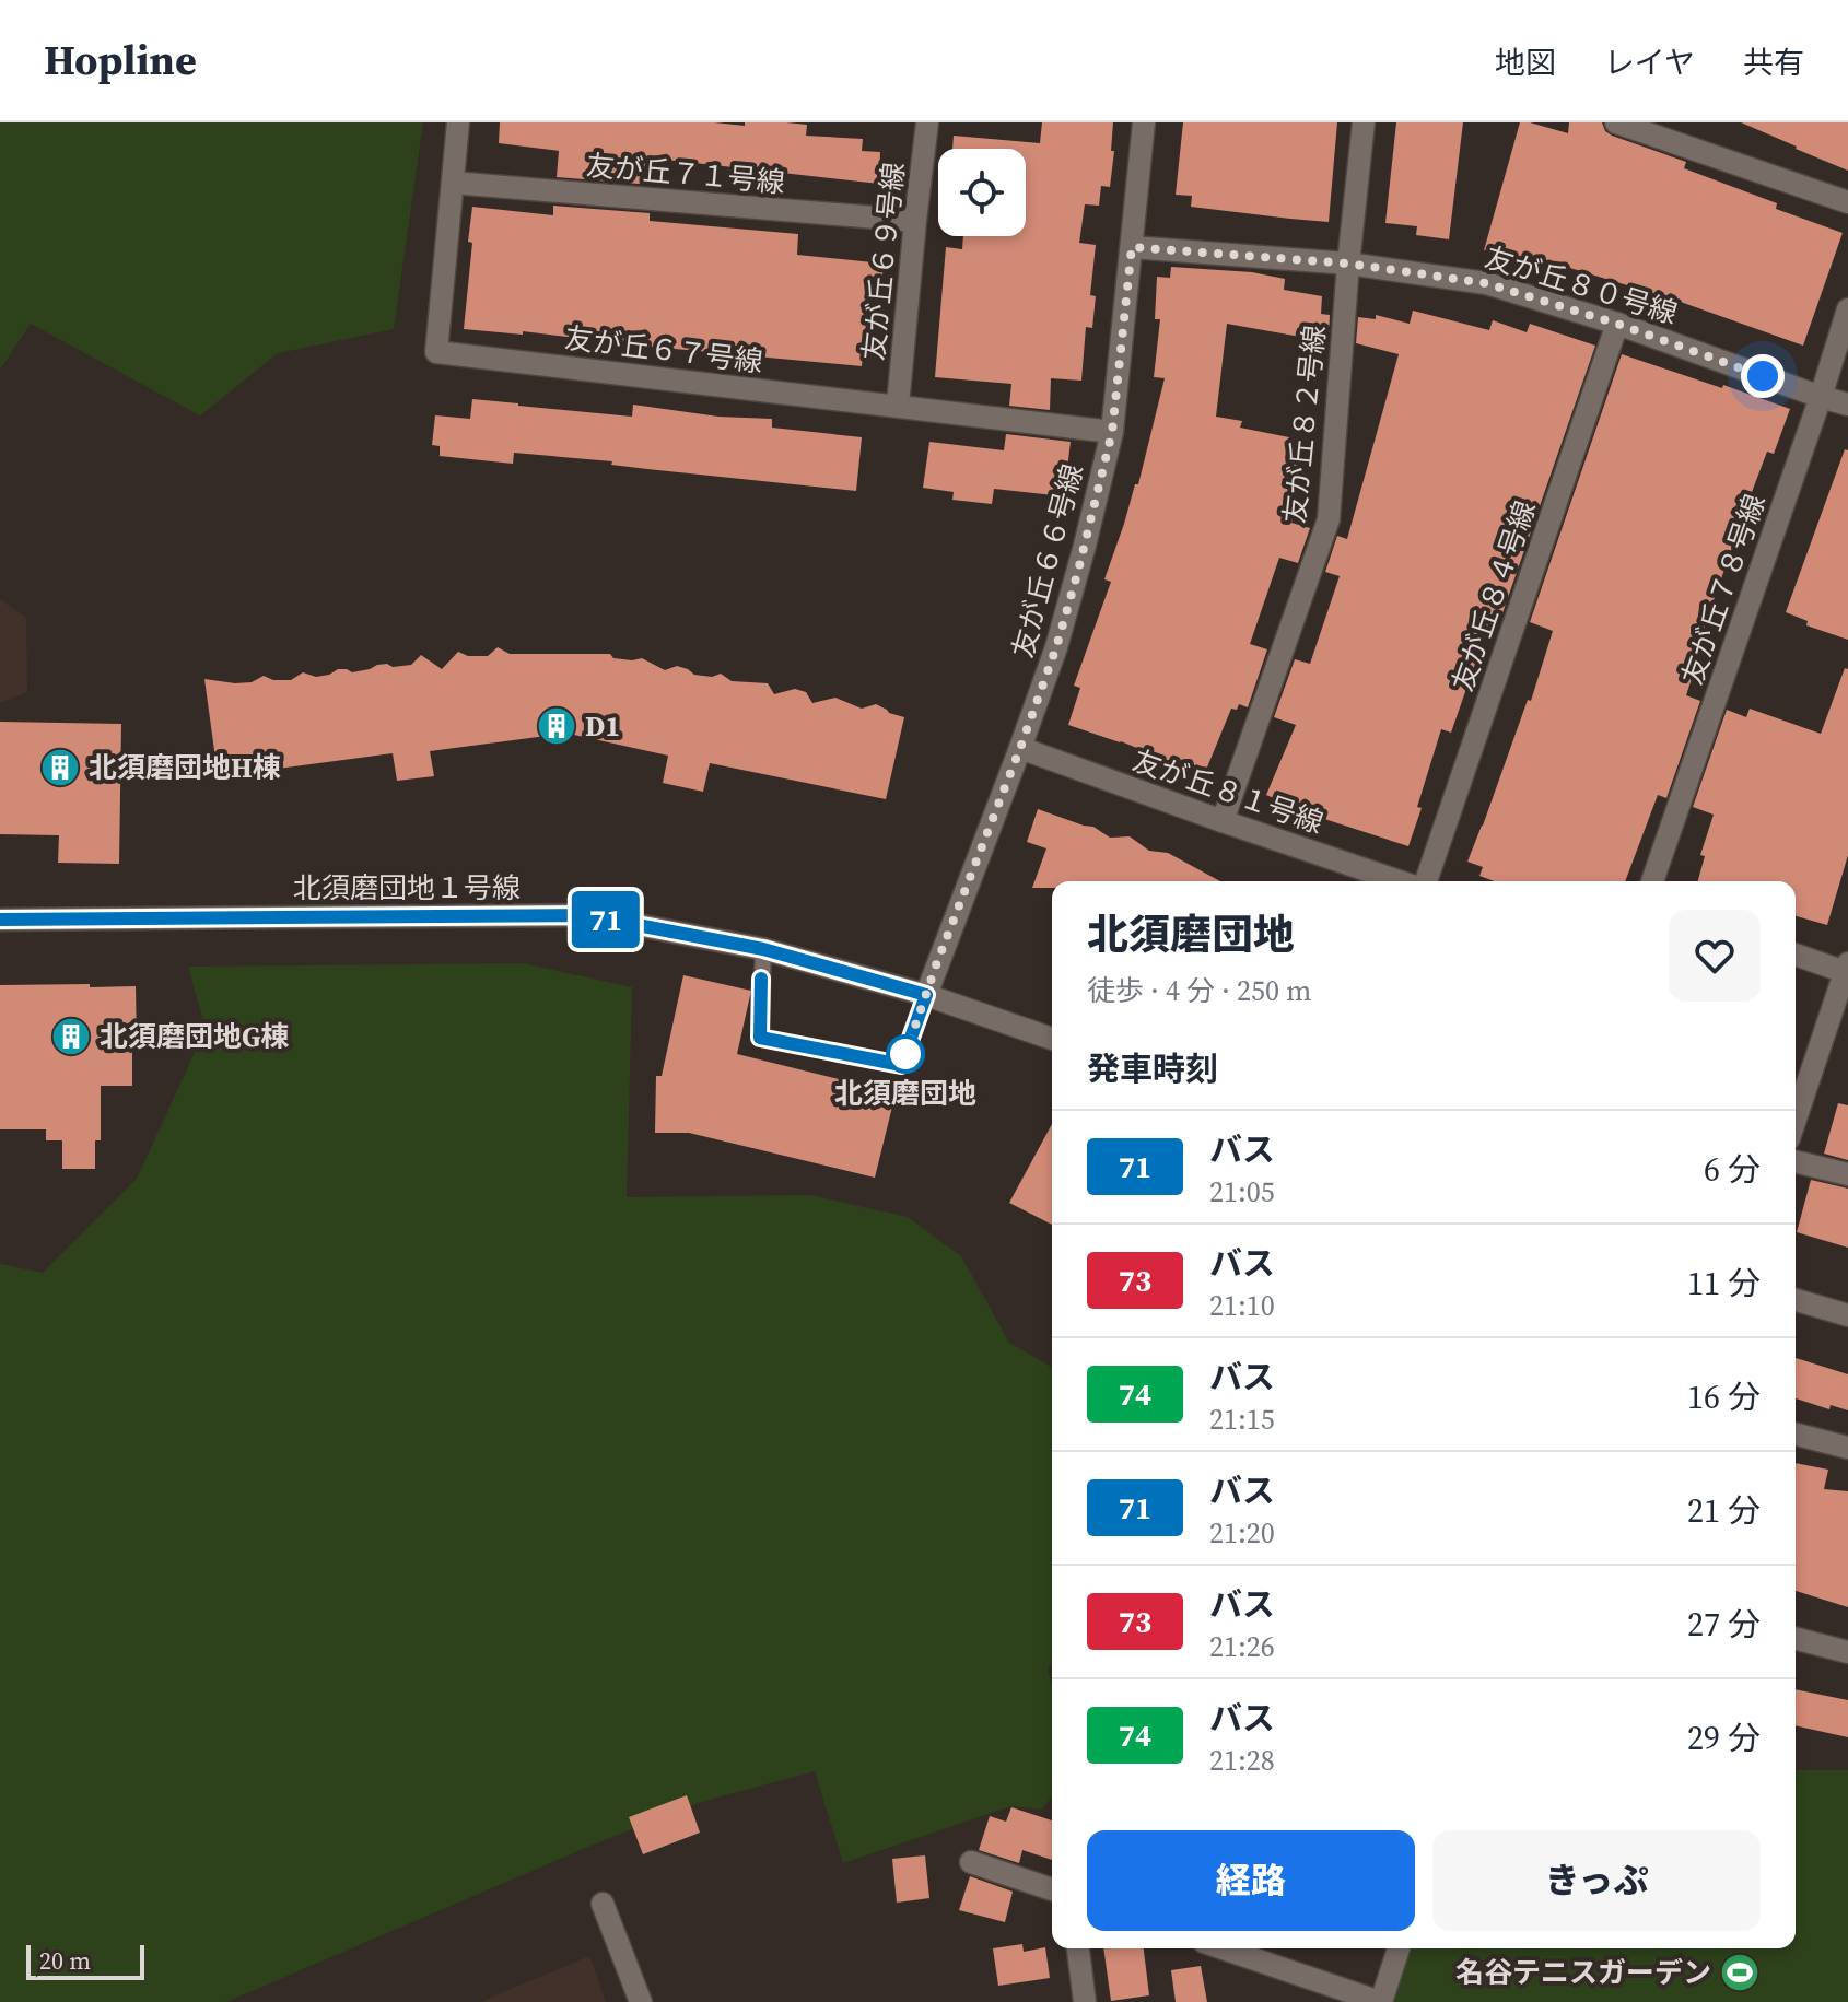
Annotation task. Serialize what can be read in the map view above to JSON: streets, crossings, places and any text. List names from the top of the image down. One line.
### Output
{"streets":{"street":["友が丘７１号線","友が丘６９号線","友が丘８０号線","友が丘６７号線","友が丘８２号線","友が丘６６号線","友が丘７８号線","友が丘８４号線","友が丘８１号線","北須磨団地１号線"]},"crossings":[["友が丘７１号線","友が丘６９号線"],["友が丘７１号線","友が丘６７号線"],["友が丘６９号線","友が丘６７号線"],["友が丘８０号線","友が丘８２号線"],["友が丘８０号線","友が丘６６号線"],["友が丘８０号線","友が丘７８号線"],["友が丘８０号線","友が丘８４号線"],["友が丘６７号線","友が丘６６号線"],["友が丘８２号線","友が丘８１号線"],["友が丘６６号線","友が丘８１号線"],["友が丘６６号線","北須磨団地１号線"]],"places":{"building":["D1","北須磨団地H棟","北須磨団地G棟"],"other":["北須磨団地"],"sports":["名谷テニスガーデン"]},"lines":["bus line 71"],"scale_bar":"20 m","page":{"header":"Hopline","nav":["地図","レイヤ","共有"],"on_map":"71","heading":[["北須磨団地","徒歩 · 4 分 · 250 m"],"発車時刻"],"list":[{"mark":"71","name":"バス","note":"21:05","value":"6 分"},{"mark":"73","name":"バス","note":"21:10","value":"11 分"},{"mark":"74","name":"バス","note":"21:15","value":"16 分"},{"mark":"71","name":"バス","note":"21:20","value":"21 分"},{"mark":"73","name":"バス","note":"21:26","value":"27 分"},{"mark":"74","name":"バス","note":"21:28","value":"29 分"}],"buttons":["経路","きっぷ"],"scale":"20 m"}}
